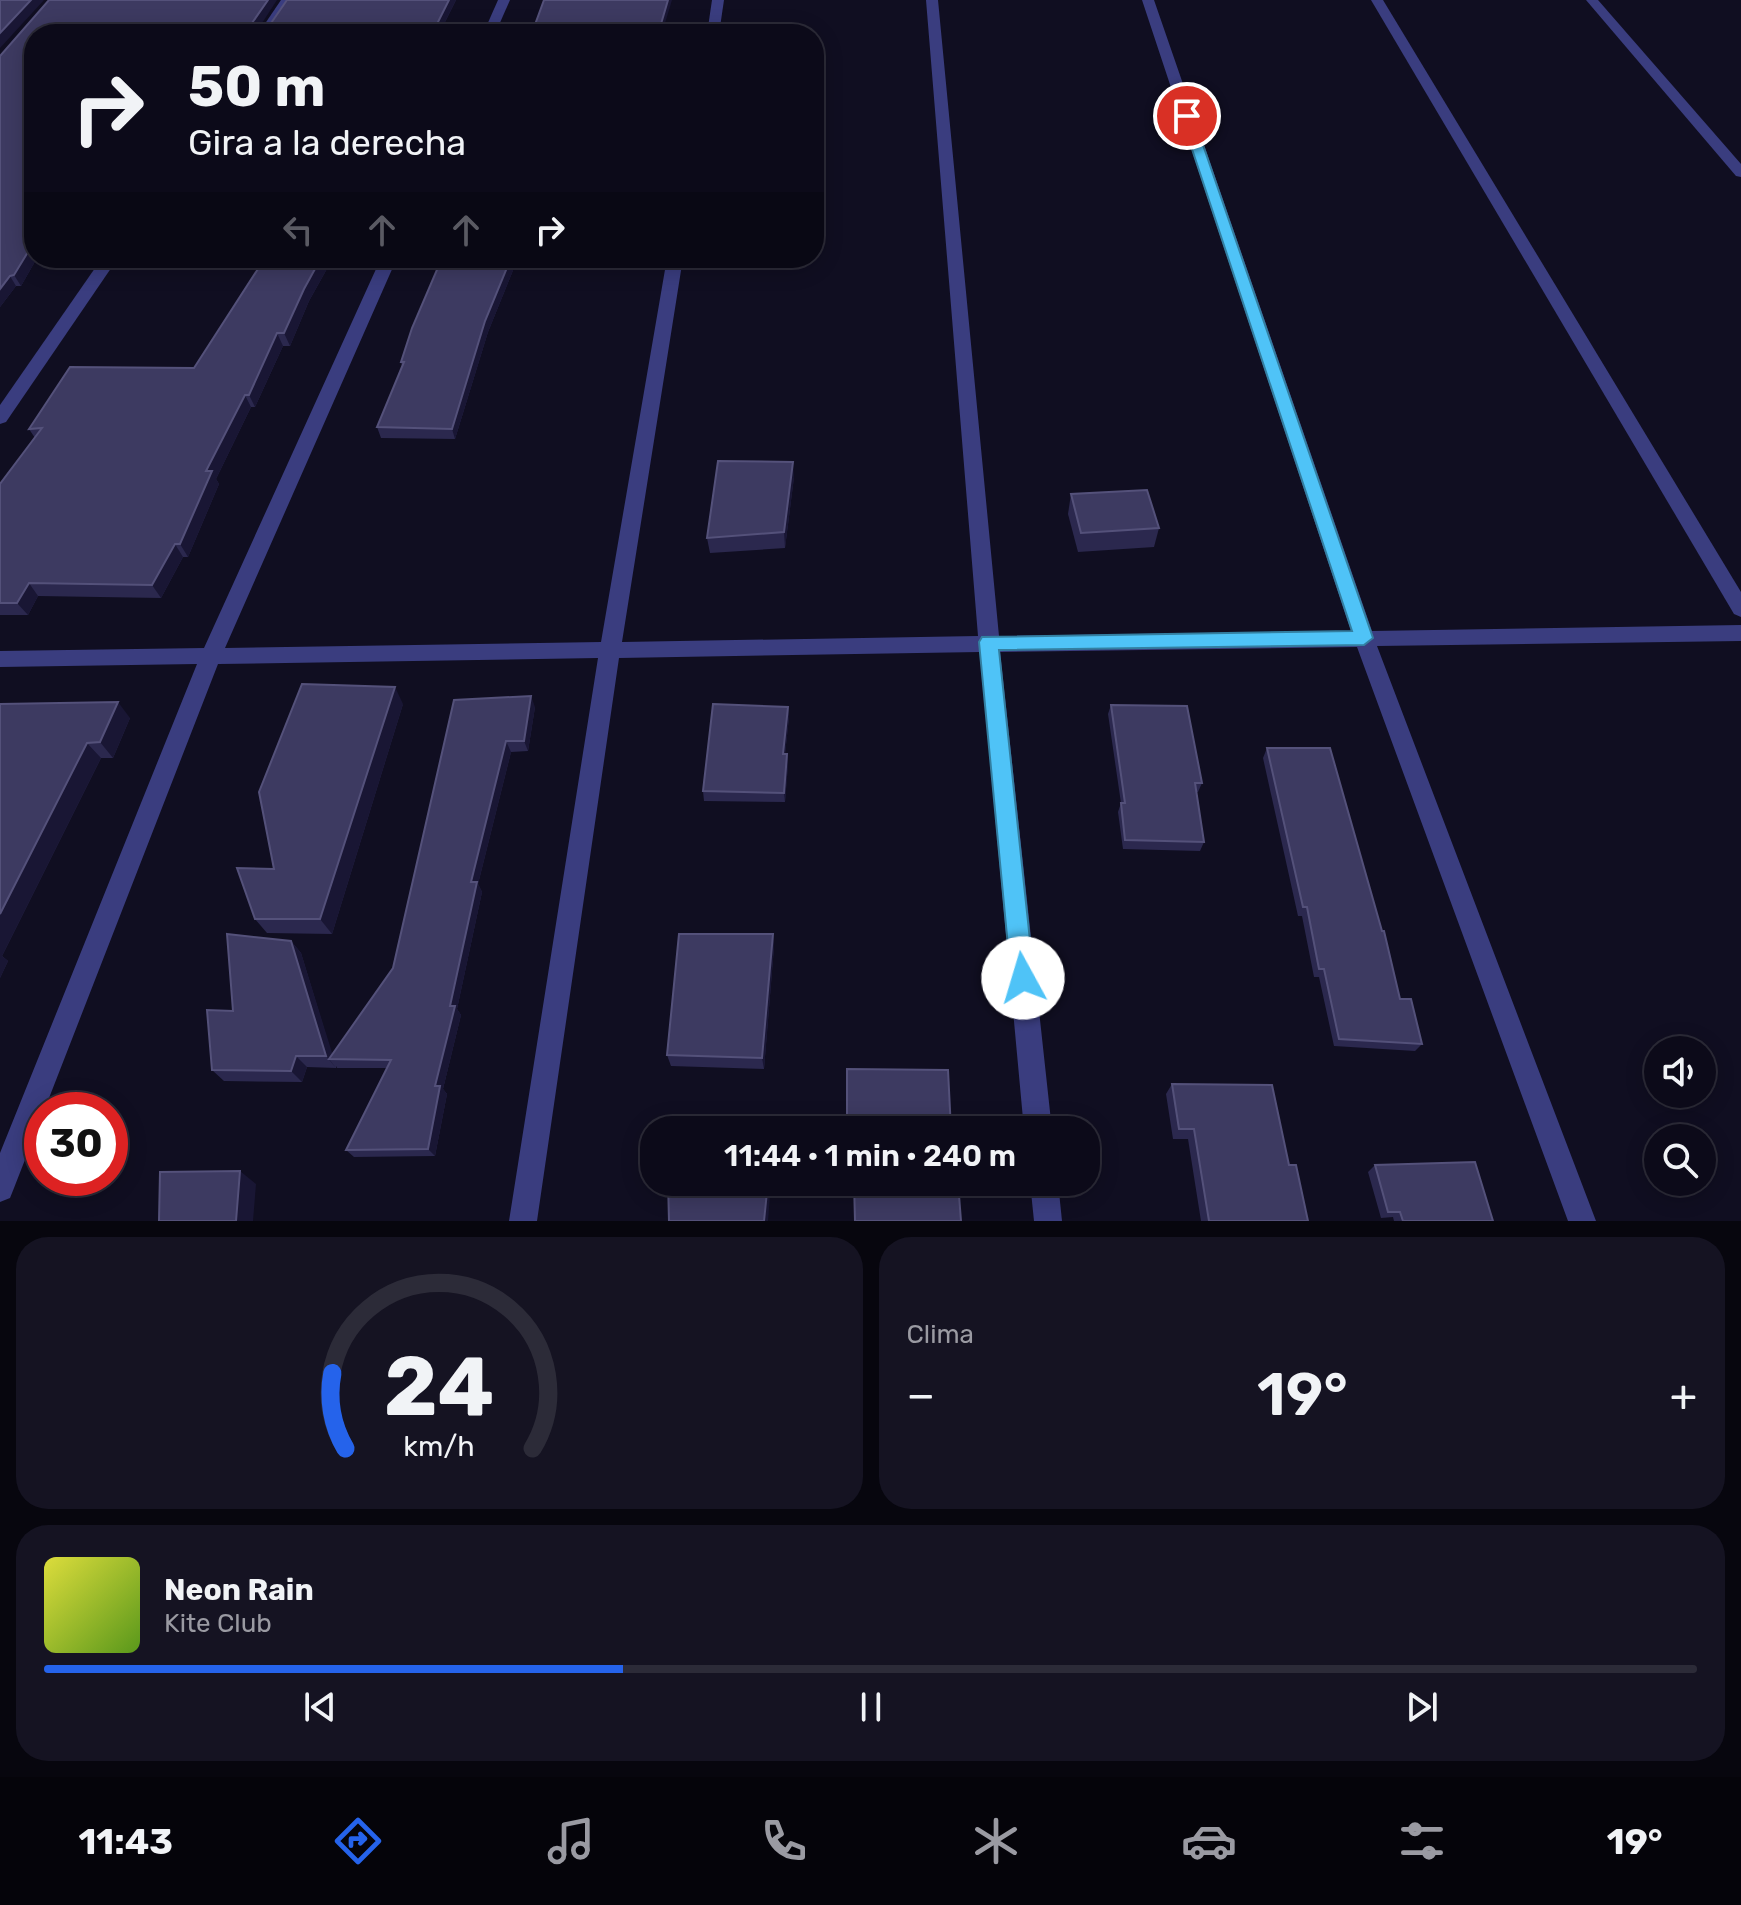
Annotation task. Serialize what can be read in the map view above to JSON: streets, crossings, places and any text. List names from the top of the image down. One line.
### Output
{"page":{"turn":["50 m","Gira a la derecha"],"limit":"30","trip":"11:44 · 1 min · 240 m","tile":"Clima","heat":["−","19°","+"],"song":["Neon Rain","Kite Club"],"tabs":["11:43","19°"],"gauge":["24","km/h"]}}
